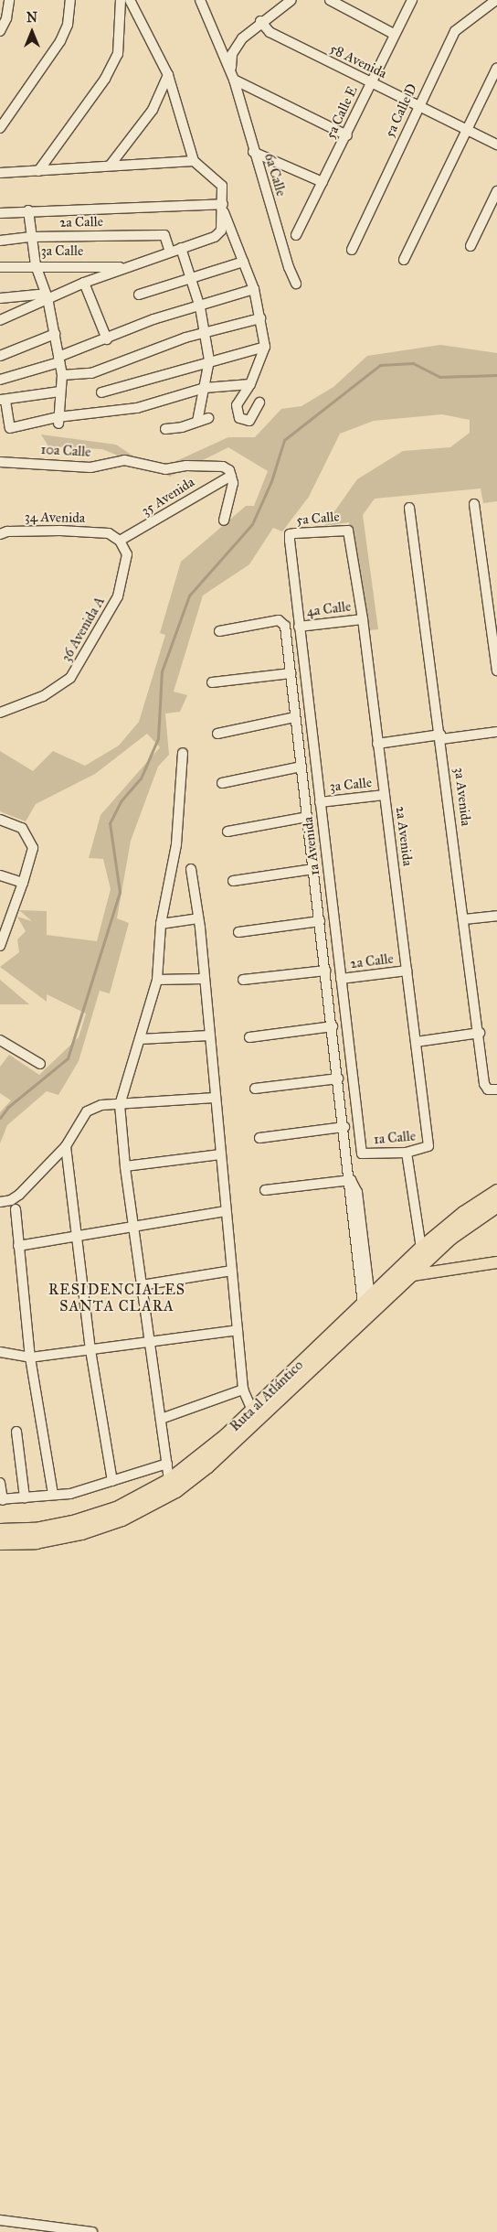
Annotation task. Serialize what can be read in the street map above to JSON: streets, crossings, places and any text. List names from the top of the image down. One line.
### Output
{"streets":{"highway":["Ruta al Atlántico"],"street":["58 Avenida","5a Calle D","5a Calle E","6a Calle","2a Calle","3a Calle","10a Calle","35 Avenida","34 Avenida","5a Calle","4a Calle","36 Avenida A","3a Avenida","2a Avenida","1a Avenida","1a Calle"]},"crossings":[["58 Avenida","5a Calle D"],["58 Avenida","5a Calle E"],["58 Avenida","6a Calle"],["2a Calle","2a Avenida"],["2a Calle","1a Avenida"],["3a Calle","2a Avenida"],["3a Calle","1a Avenida"],["10a Calle","35 Avenida"],["35 Avenida","34 Avenida"],["35 Avenida","36 Avenida A"],["34 Avenida","36 Avenida A"],["5a Calle","2a Avenida"],["5a Calle","1a Avenida"],["4a Calle","2a Avenida"],["4a Calle","1a Avenida"],["2a Avenida","1a Calle"],["1a Avenida","1a Calle"]],"districts":["RESIDENCIALES SANTA CLARA"],"north":"top"}
